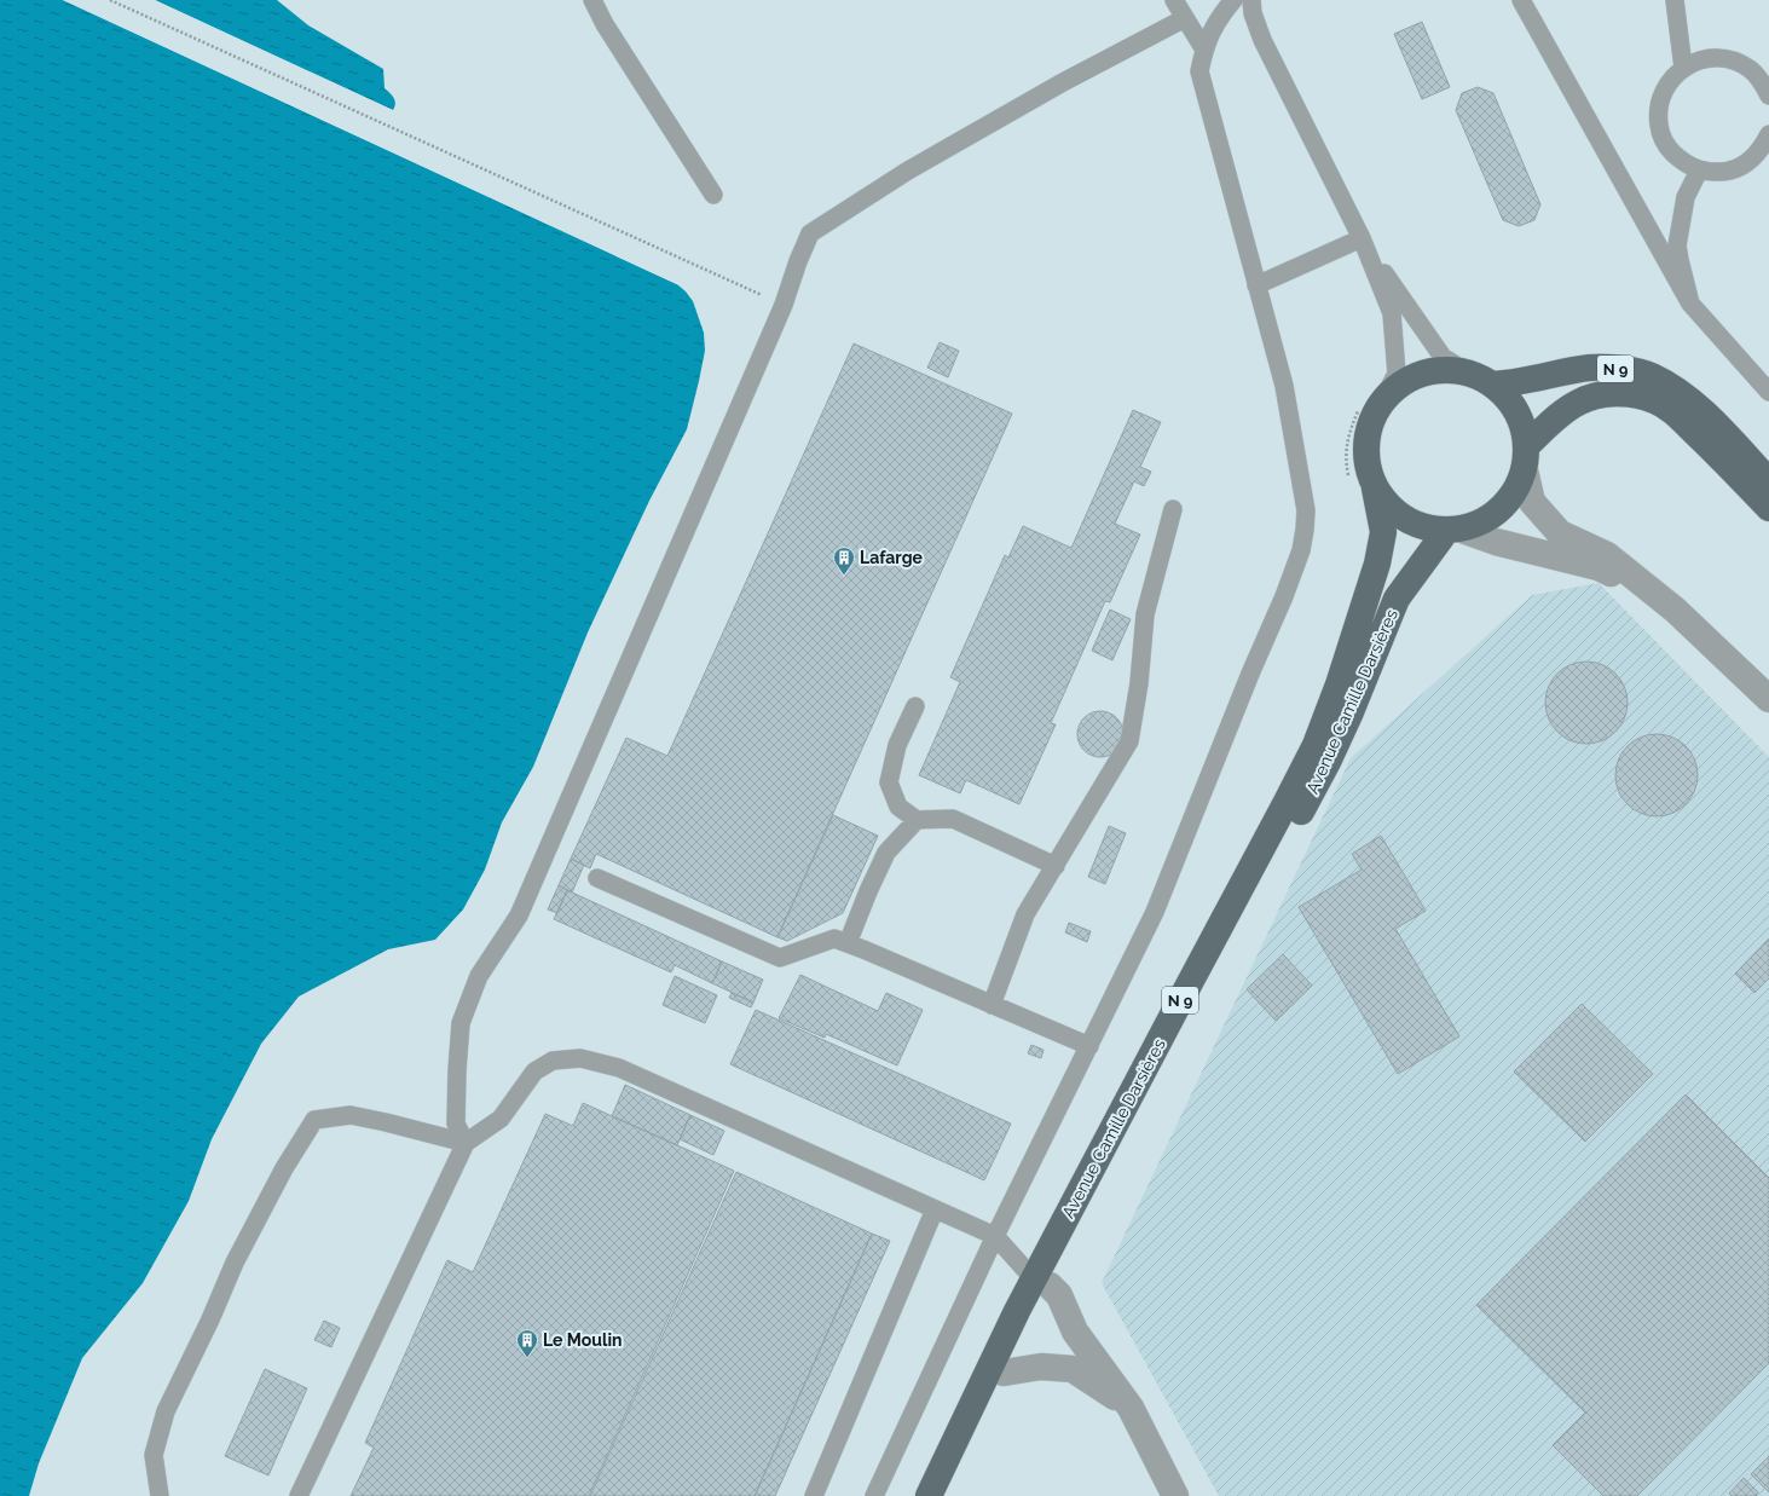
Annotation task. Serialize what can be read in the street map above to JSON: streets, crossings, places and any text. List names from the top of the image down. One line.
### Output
{"streets":{"main road":["N 9","Avenue Camille Darsières"]},"crossings":[["N 9","Avenue Camille Darsières"]],"places":{"building":["Lafarge","Le Moulin"]}}
